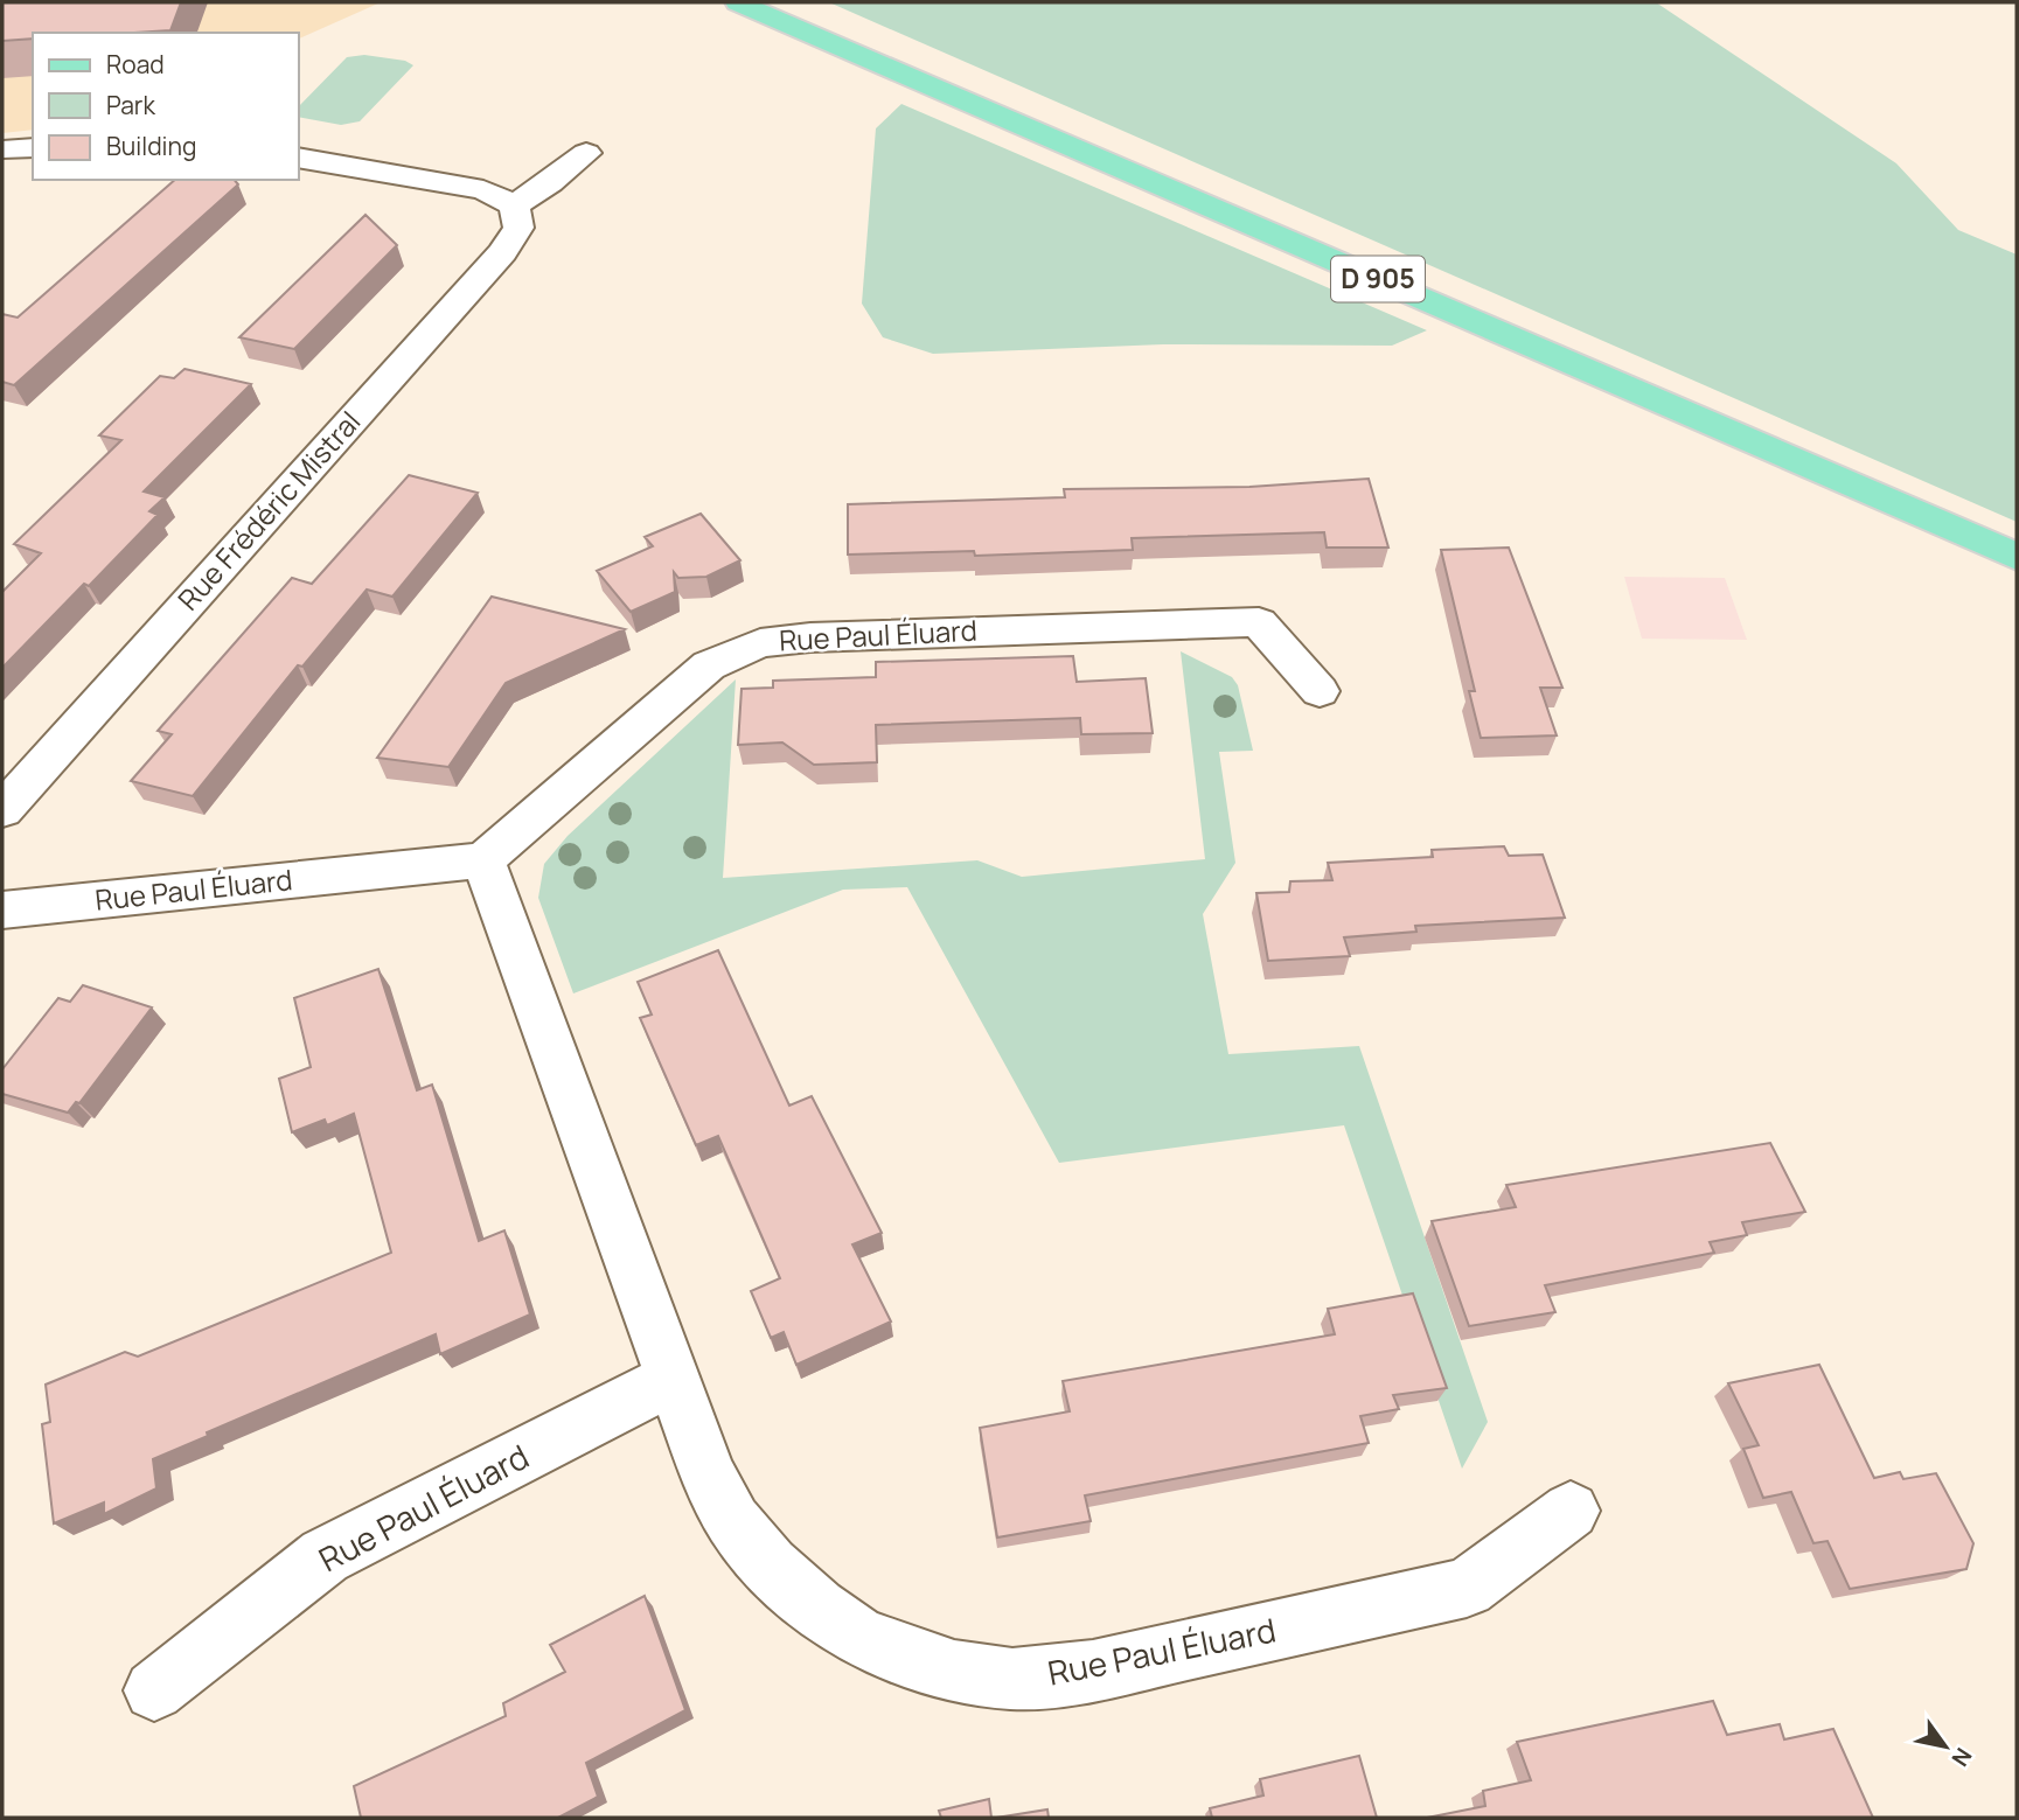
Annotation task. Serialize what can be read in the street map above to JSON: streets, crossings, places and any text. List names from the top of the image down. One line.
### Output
{"streets":{"main road":["D 905"],"street":["Rue Frédéric Mistral","Rue Paul Éluard"]},"legend":["Road","Park","Building"],"north":"bottom right"}
